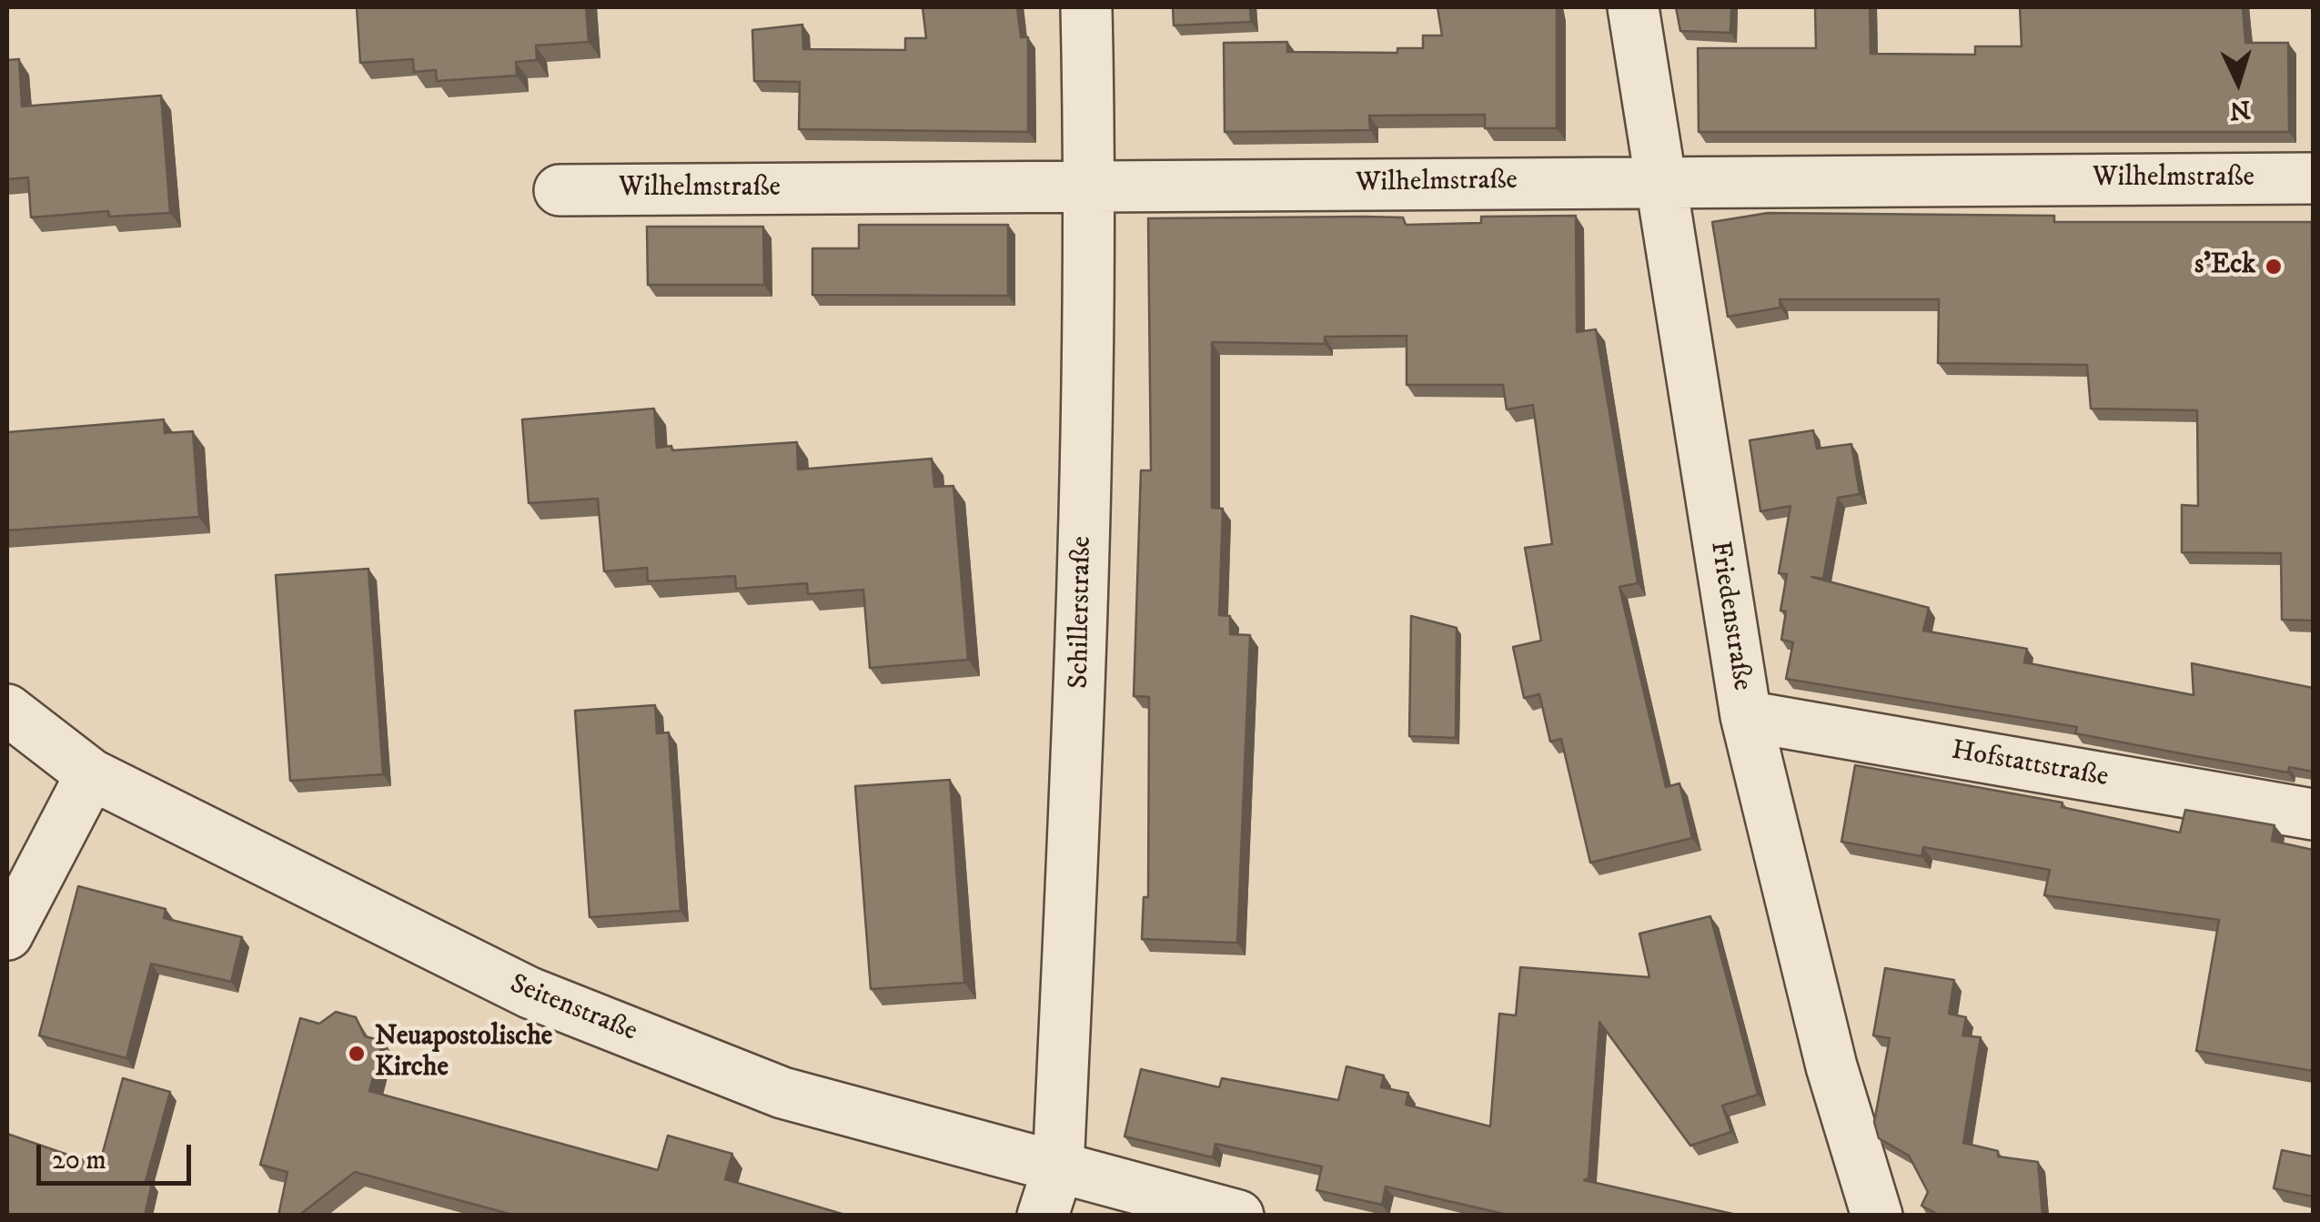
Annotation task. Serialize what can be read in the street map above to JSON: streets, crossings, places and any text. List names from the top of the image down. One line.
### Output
{"streets":{"street":["Wilhelmstraße","Schillerstraße","Friedenstraße","Hofstattstraße","Seitenstraße"]},"crossings":[["Wilhelmstraße","Schillerstraße"],["Wilhelmstraße","Friedenstraße"],["Schillerstraße","Seitenstraße"],["Friedenstraße","Hofstattstraße"]],"places":["s'Eck","Neuapostolische Kirche"],"scale_bar":"20 m","north":"bottom"}
